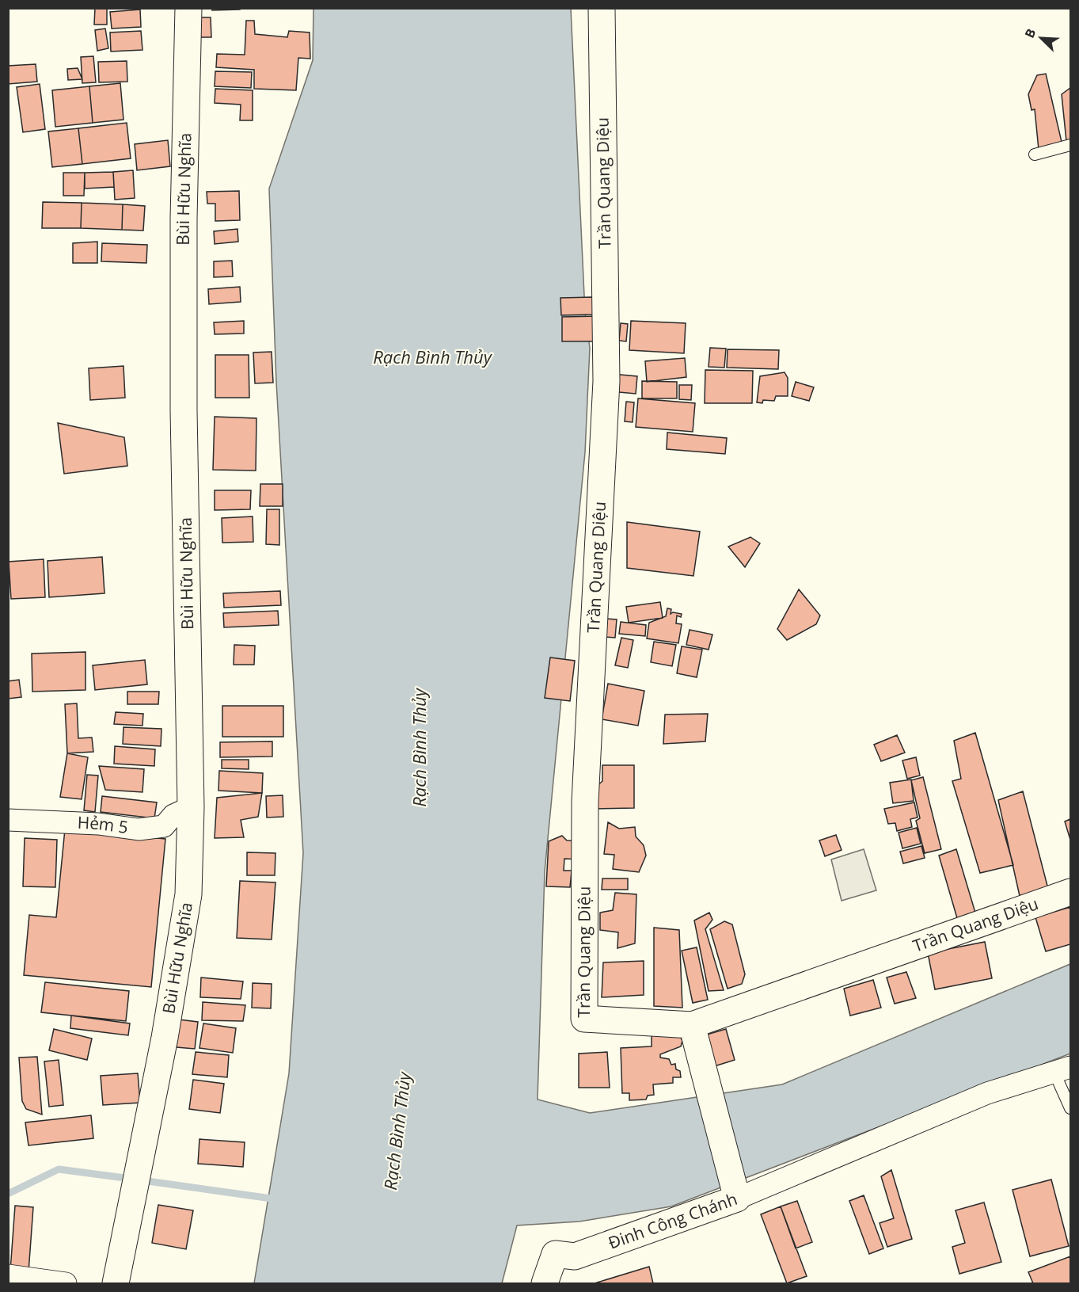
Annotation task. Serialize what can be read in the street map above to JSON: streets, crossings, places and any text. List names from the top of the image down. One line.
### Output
{"streets":{"street":["Trần Quang Diệu","Bùi Hữu Nghĩa","Hẻm 5","Đinh Công Chánh"]},"crossings":[["Trần Quang Diệu","Đinh Công Chánh"],["Bùi Hữu Nghĩa","Hẻm 5"]],"water":["Rạch Bình Thủy"],"north":"top left"}
